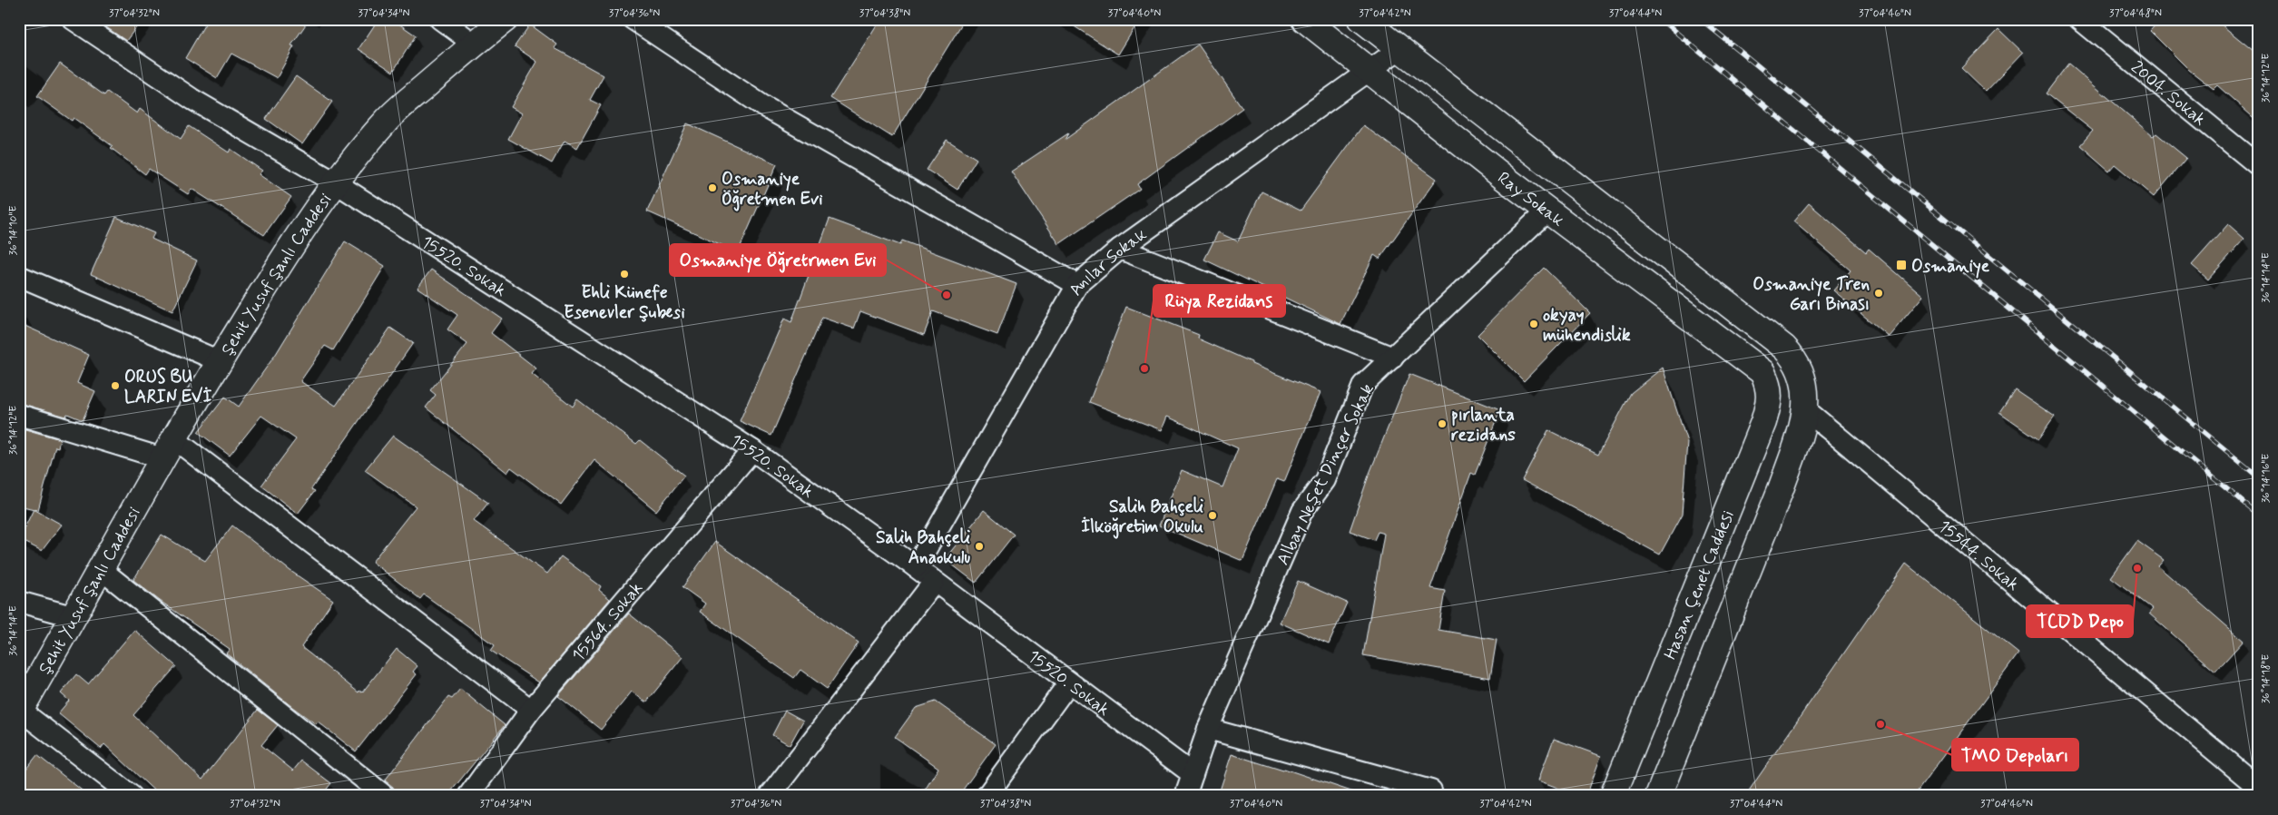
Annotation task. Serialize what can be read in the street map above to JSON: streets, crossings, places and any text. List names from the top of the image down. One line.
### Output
{"streets":{"street":["2004. Sokak","Ray Sokak","Anılar Sokak","15520. Sokak","Şehit Yusuf Şanlı Caddesi","Albay Neşet Dinçer Sokak","15544. Sokak","Hasan Çenet Caddesi","15564. Sokak"]},"crossings":[["Ray Sokak","Anılar Sokak"],["Ray Sokak","Albay Neşet Dinçer Sokak"],["Ray Sokak","Hasan Çenet Caddesi"],["Anılar Sokak","15520. Sokak"],["15520. Sokak","Şehit Yusuf Şanlı Caddesi"],["15520. Sokak","Albay Neşet Dinçer Sokak"],["15520. Sokak","15564. Sokak"]],"places":{"other":["Osmaniye Öğretmen Evi","Ehli Künefe Esenevler Şubesi","Osmaniye Tren Garı Binası","Osmaniye Öğretrmen Evi","okyay mühendislik","Rüya Rezidans","ORUS BU LARIN EVİ","pırlanta rezidans","Salih Bahçeli İlköğretim Okulu","Salih Bahçeli Anaokulu","TCDD Depo","TMO Depoları"],"transit":["Osmaniye"]},"coordinates":["37°04'32\"N","37°04'34\"N","37°04'36\"N","37°04'38\"N","37°04'40\"N","37°04'42\"N","37°04'44\"N","37°04'46\"N","37°04'48\"N","36°14'12\"E","36°14'10\"E","36°14'14\"E","36°14'16\"E","36°14'18\"E"]}
